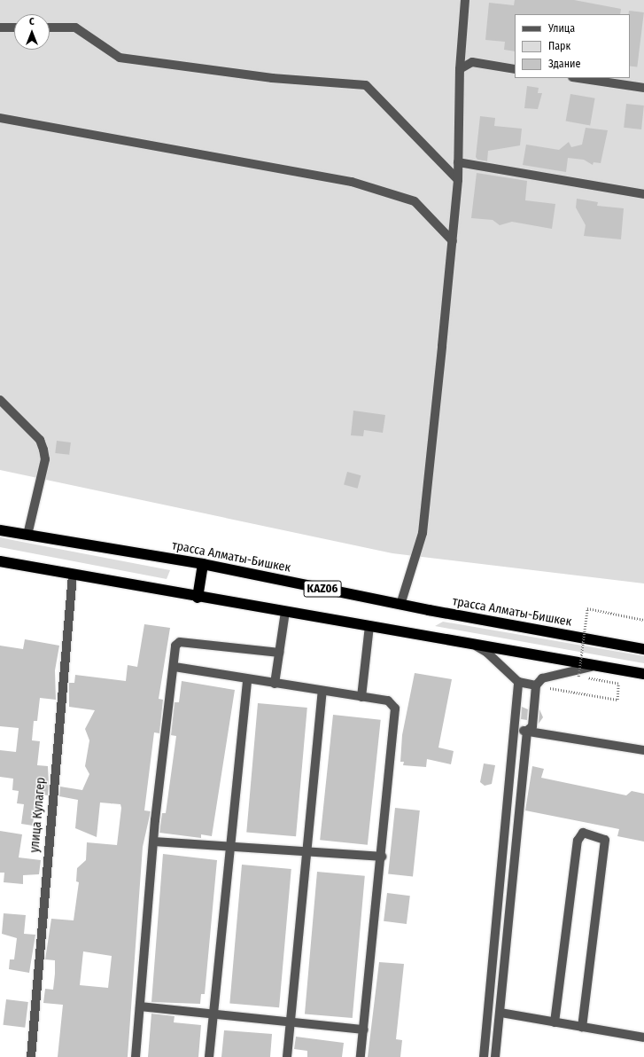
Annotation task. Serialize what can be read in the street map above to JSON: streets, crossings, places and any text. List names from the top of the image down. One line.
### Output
{"streets":{"highway":["трасса Алматы-Бишкек","KАZ06"],"street":["улица Кулагер"]},"crossings":[["KАZ06","улица Кулагер"]],"legend":["Улица","Парк","Здание"],"north":"top"}
